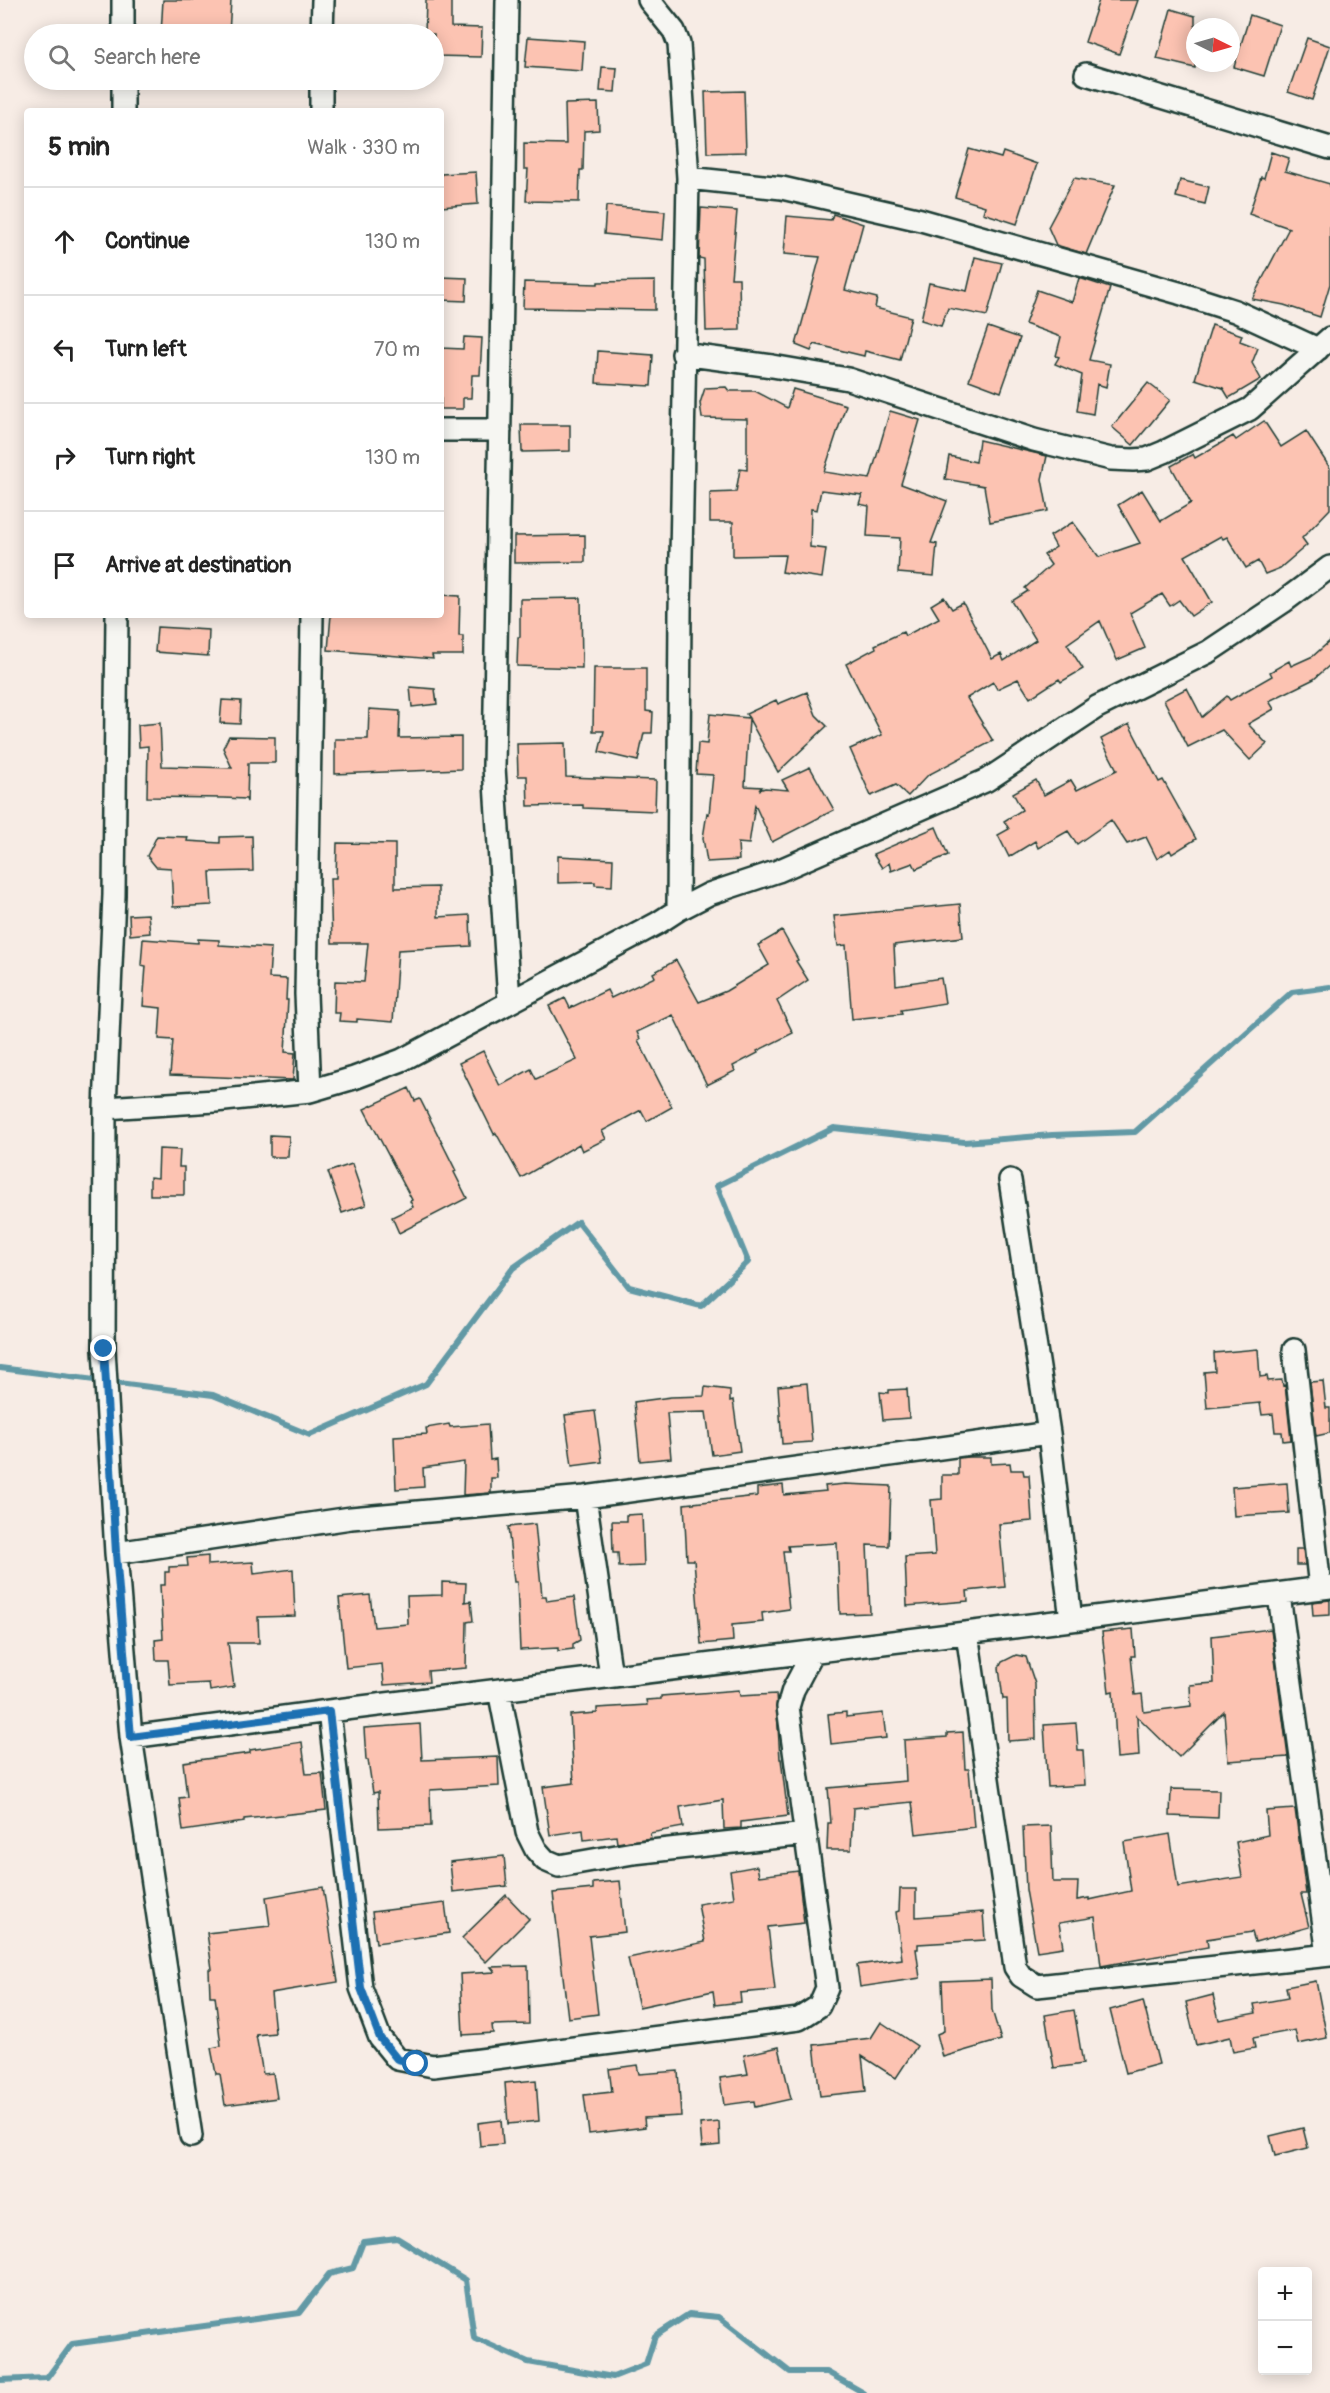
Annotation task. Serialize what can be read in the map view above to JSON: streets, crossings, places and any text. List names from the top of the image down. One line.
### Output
{"north":"right","page":{"search":"Search here","heading":["5 min","Walk · 330 m"],"list":[["Continue","130 m"],["Turn left","70 m"],["Turn right","130 m"],"Arrive at destination"],"map_buttons":["+","−"]}}
